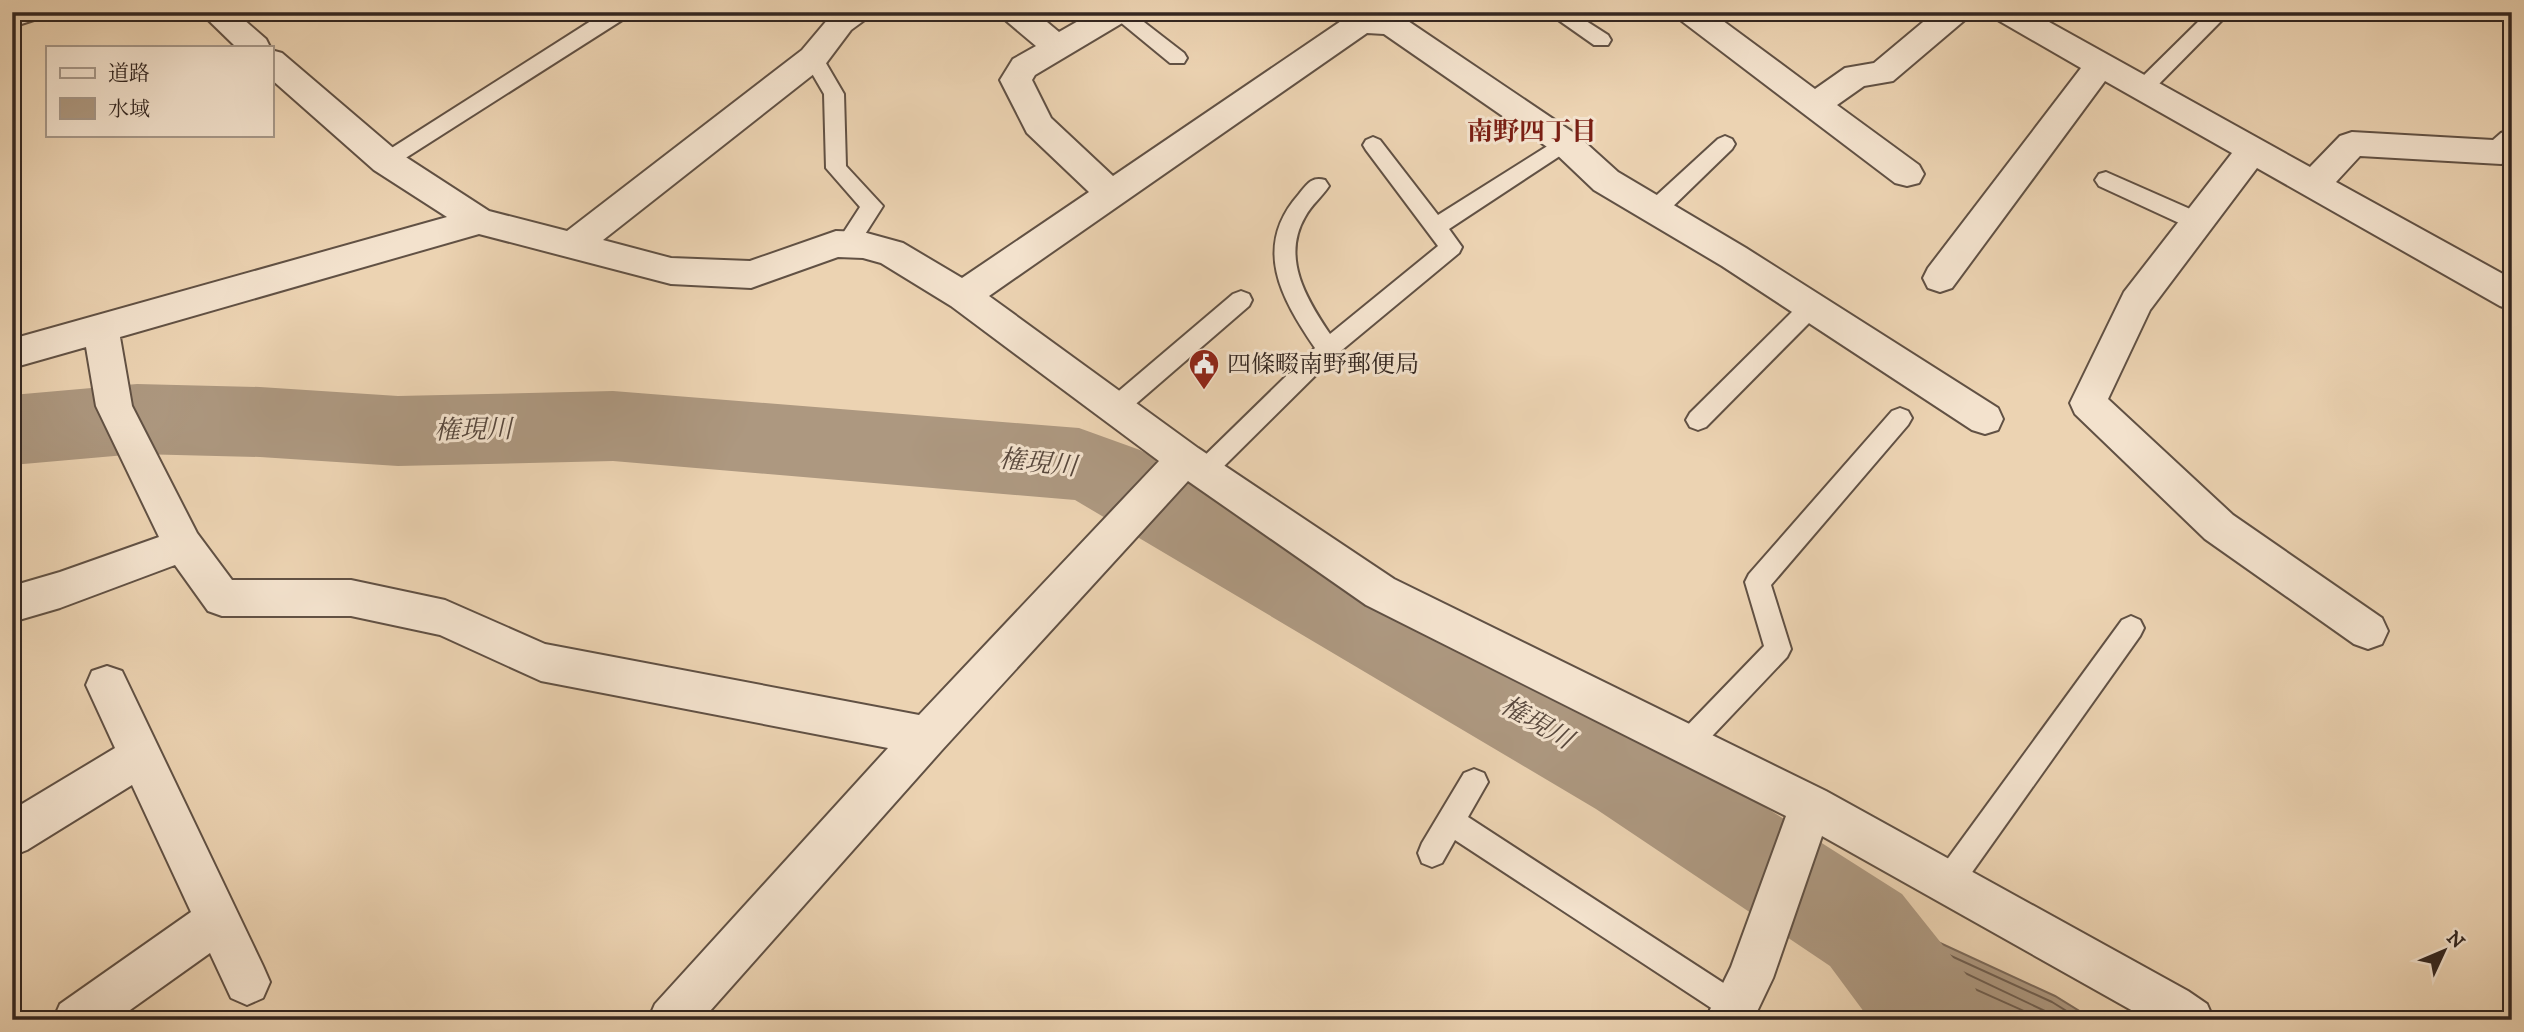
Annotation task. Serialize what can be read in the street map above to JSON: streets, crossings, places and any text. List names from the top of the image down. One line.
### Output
{"districts":["南野四丁目"],"water":["権現川"],"places":{"public building":["四條畷南野郵便局"]},"legend":["道路","水域"],"north":"top right"}
